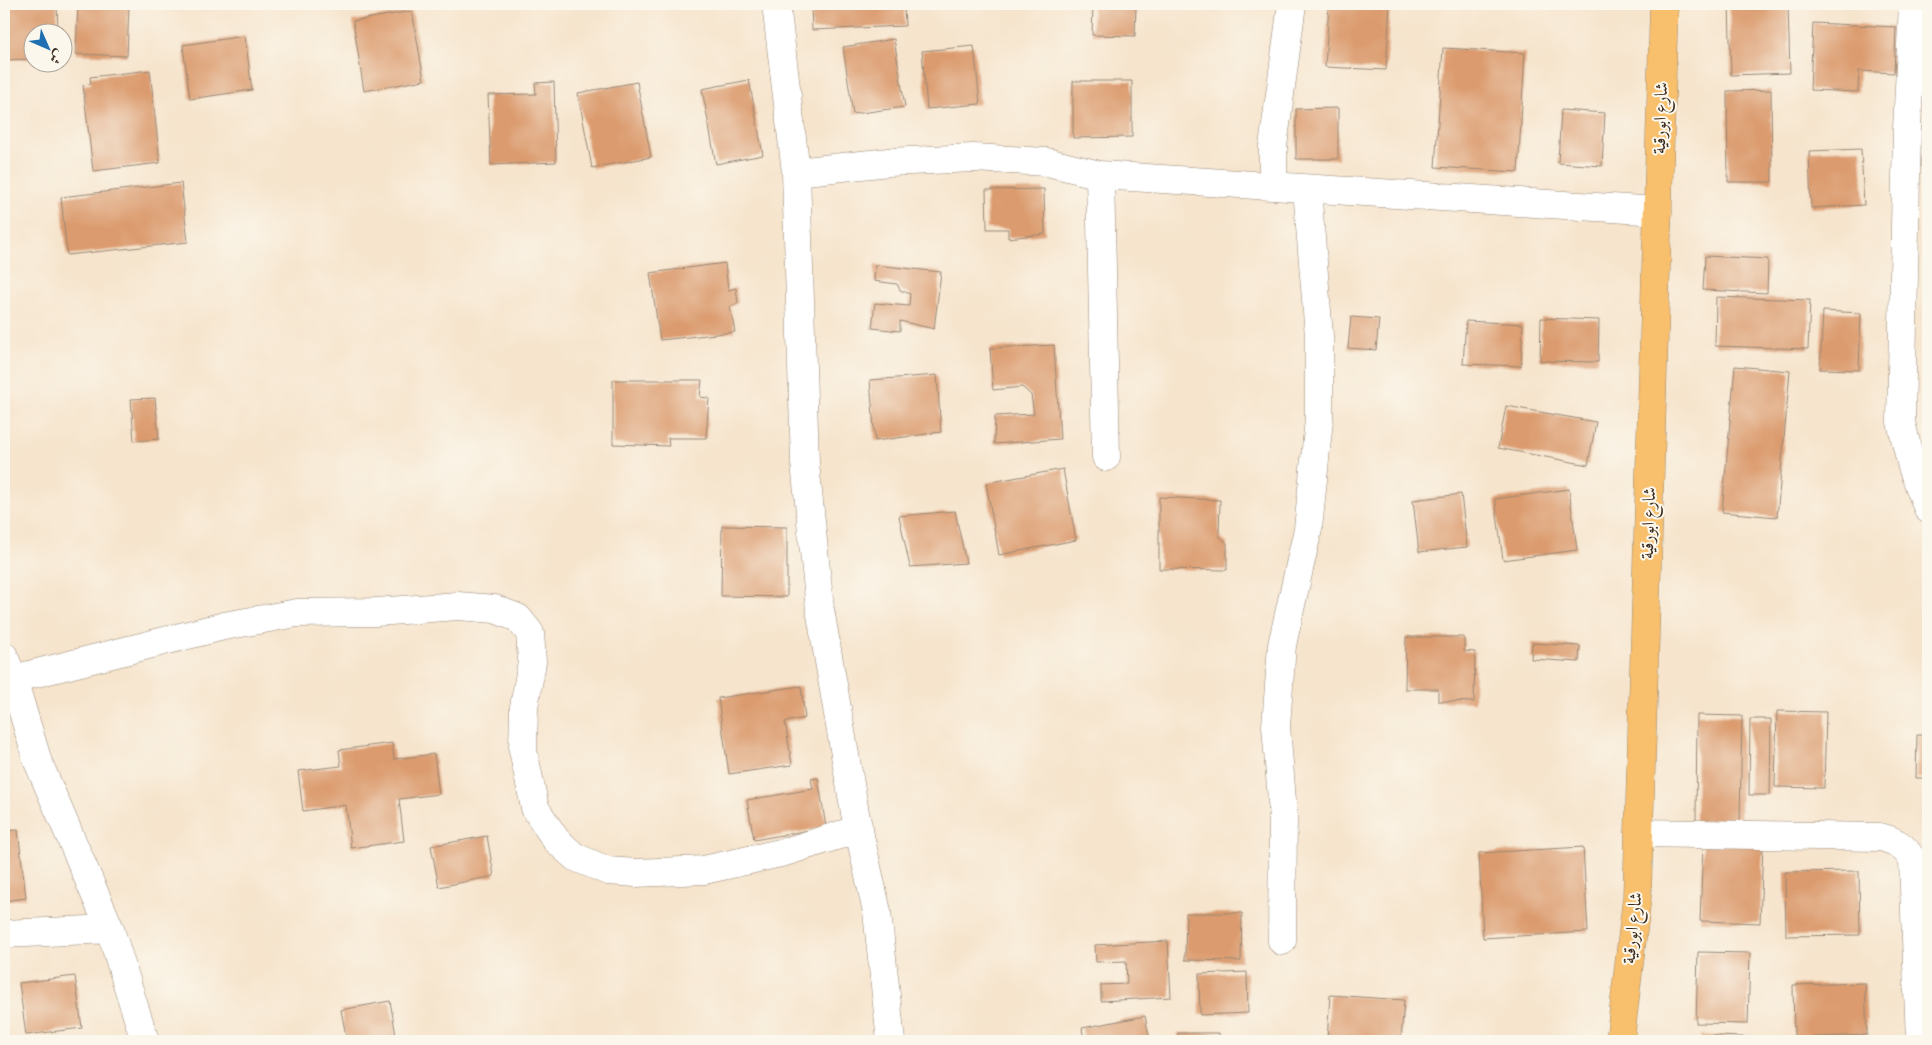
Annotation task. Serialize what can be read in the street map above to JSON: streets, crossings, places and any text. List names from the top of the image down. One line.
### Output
{"streets":{"main road":["شارع ابورقية"]},"north":"bottom right"}
